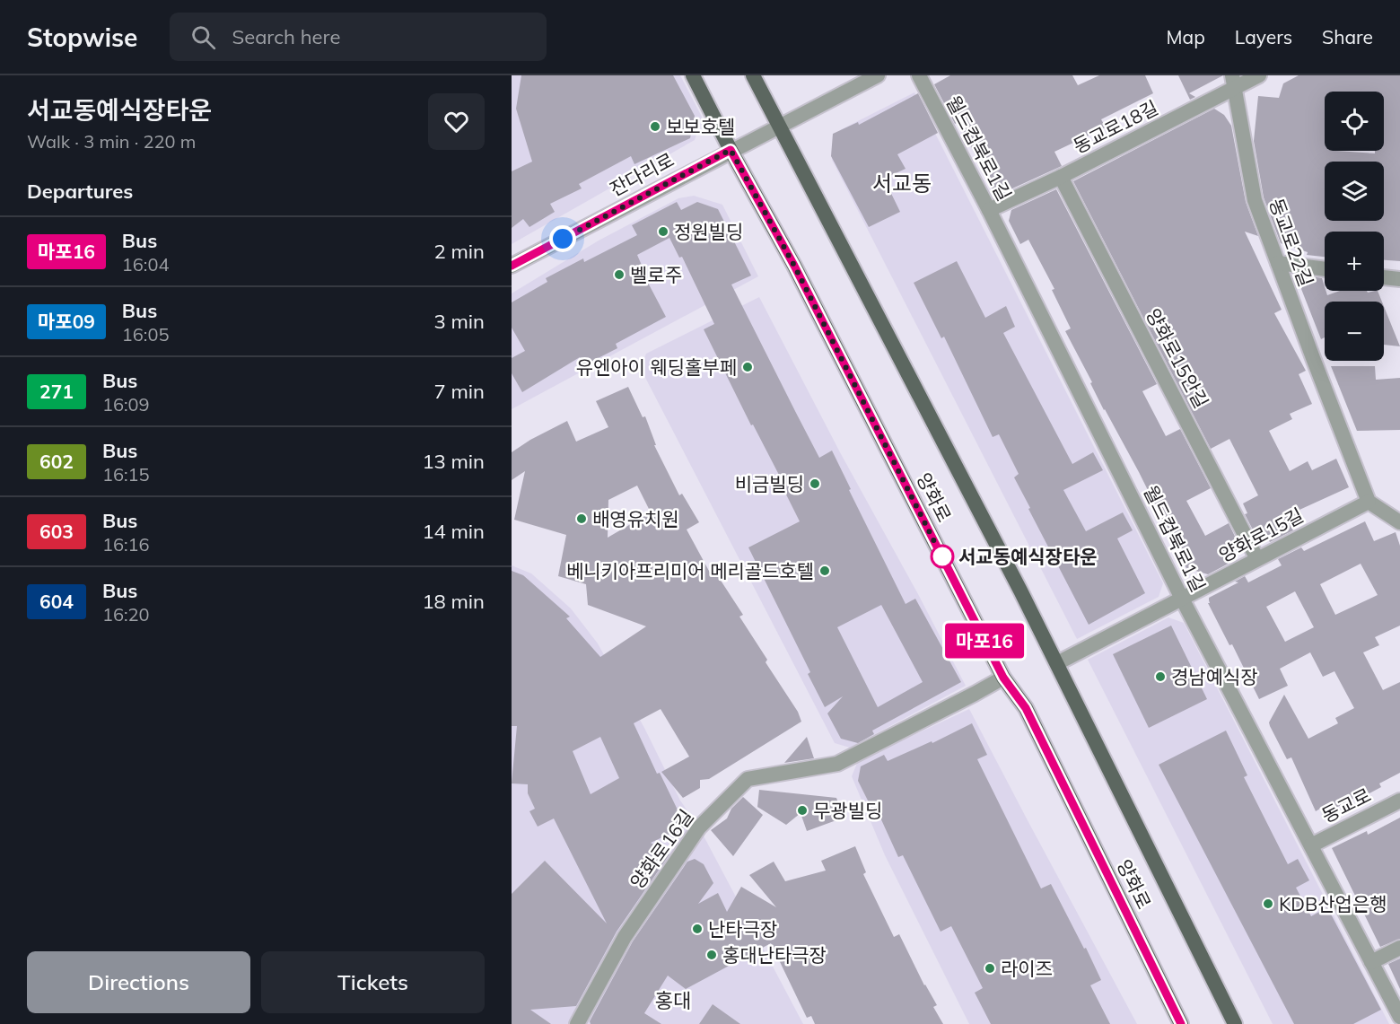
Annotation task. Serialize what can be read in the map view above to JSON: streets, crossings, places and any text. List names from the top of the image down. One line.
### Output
{"streets":{"main road":["양화로"],"street":["동교로18길","월드컵북로1길","잔다리로","동교로22길","양화로15안길","양화로15길","동교로","양화로16길"]},"crossings":[["동교로18길","월드컵북로1길"],["동교로18길","동교로22길"],["동교로18길","양화로15안길"],["월드컵북로1길","양화로15길"],["월드컵북로1길","동교로"],["잔다리로","양화로"],["동교로22길","양화로15길"],["양화로15안길","양화로15길"],["양화로","양화로15길"],["양화로","양화로16길"]],"districts":["서교동","홍대"],"places":["보보호텔","정원빌딩","벨로주","유엔아이 웨딩홀부페","비금빌딩","배영유치원","서교동예식장타운","베니키아프리미어 메리골드호텔","경남예식장","무광빌딩","KDB산업은행","난타극장","홍대난타극장","라이즈"],"lines":["bus line 마포16"],"page":{"header":"Stopwise","search":"Search here","nav":["Map","Layers","Share"],"heading":[["서교동예식장타운","Walk · 3 min · 220 m"],"Departures"],"on_map":"마포16","map_buttons":["+","−"],"list":[{"mark":"마포16","name":"Bus","note":"16:04","value":"2 min"},{"mark":"마포09","name":"Bus","note":"16:05","value":"3 min"},{"mark":"271","name":"Bus","note":"16:09","value":"7 min"},{"mark":"602","name":"Bus","note":"16:15","value":"13 min"},{"mark":"603","name":"Bus","note":"16:16","value":"14 min"},{"mark":"604","name":"Bus","note":"16:20","value":"18 min"}],"buttons":["Directions","Tickets"]}}
